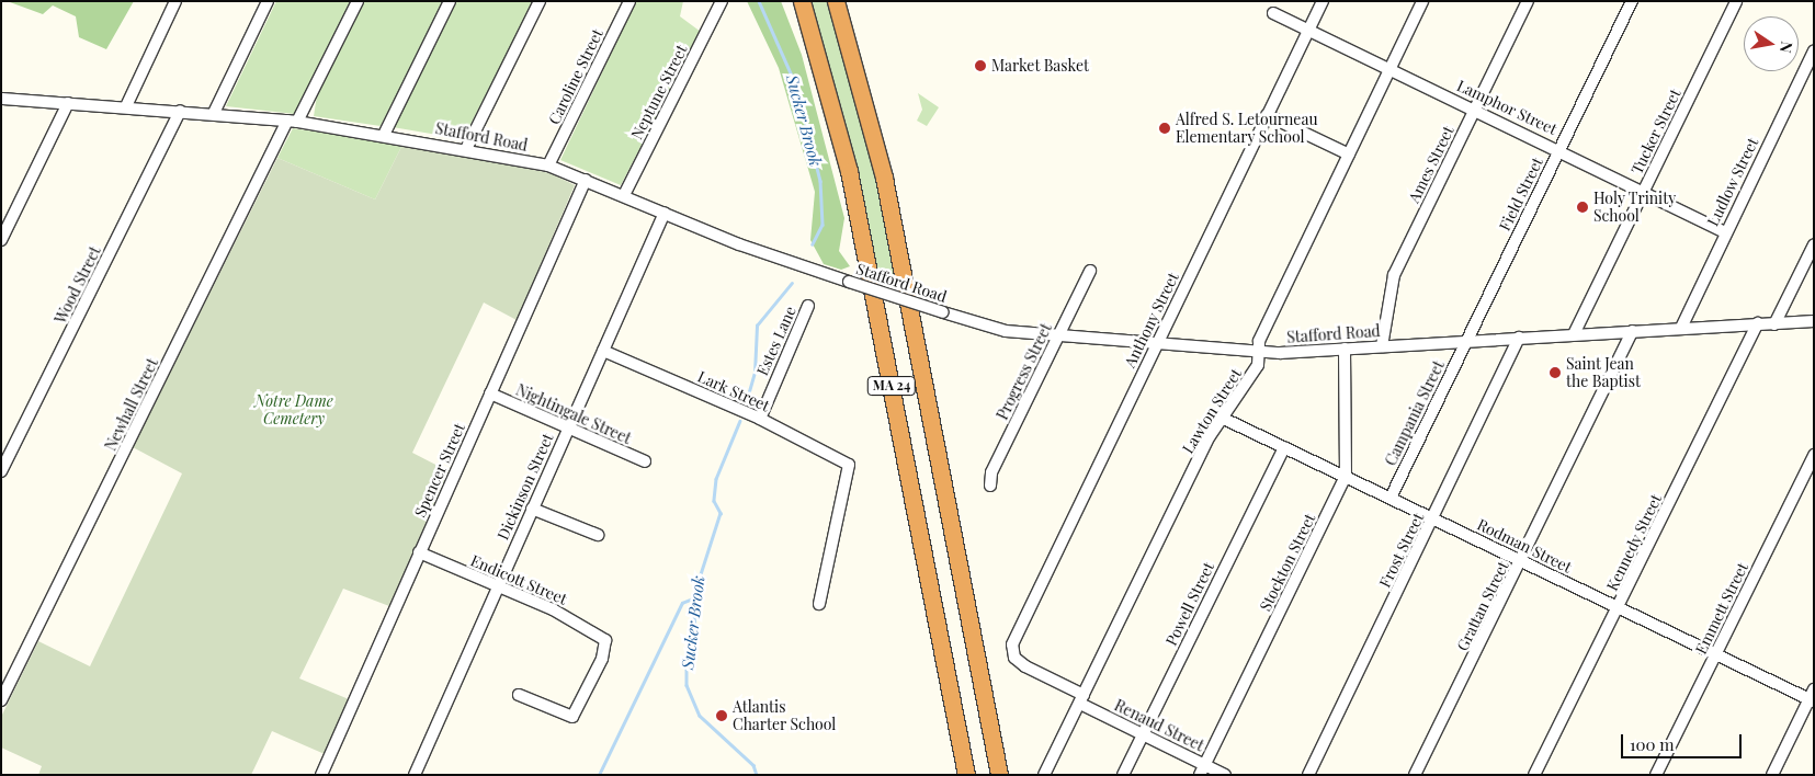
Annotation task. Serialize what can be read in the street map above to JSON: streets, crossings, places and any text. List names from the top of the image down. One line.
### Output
{"streets":{"highway":["MA 24"],"street":["Caroline Street","Neptune Street","Lamphor Street","Tucker Street","Stafford Road","Ames Street","Ludlow Street","Field Street","Wood Street","Anthony Street","Estes Lane","Progress Street","Lark Street","Newhall Street","Lawton Street","Campania Street","Nightingale Street","Spencer Street","Dickinson Street","Kennedy Street","Rodman Street","Frost Street","Stockton Street","Endicott Street","Powell Street","Grattan Street","Emmett Street","Renaud Street"]},"crossings":[["Caroline Street","Stafford Road"],["Neptune Street","Stafford Road"],["Lamphor Street","Tucker Street"],["Lamphor Street","Ames Street"],["Lamphor Street","Ludlow Street"],["Lamphor Street","Field Street"],["Lamphor Street","Anthony Street"],["Lamphor Street","Lawton Street"],["Tucker Street","Stafford Road"],["Stafford Road","Ames Street"],["Stafford Road","Ludlow Street"],["Stafford Road","Field Street"],["Stafford Road","Wood Street"],["Stafford Road","Anthony Street"],["Stafford Road","Progress Street"],["Stafford Road","Newhall Street"],["Stafford Road","Lawton Street"],["Stafford Road","Campania Street"],["Stafford Road","Spencer Street"],["Stafford Road","Dickinson Street"],["Stafford Road","Kennedy Street"],["Stafford Road","Frost Street"],["Stafford Road","Stockton Street"],["Stafford Road","Grattan Street"],["Field Street","Campania Street"],["Anthony Street","Renaud Street"],["Estes Lane","Lark Street"],["Lark Street","Dickinson Street"],["Lawton Street","Rodman Street"],["Lawton Street","Renaud Street"],["Campania Street","Rodman Street"],["Nightingale Street","Spencer Street"],["Nightingale Street","Dickinson Street"],["Spencer Street","Endicott Street"],["Dickinson Street","Endicott Street"],["Kennedy Street","Rodman Street"],["Rodman Street","Frost Street"],["Rodman Street","Stockton Street"],["Rodman Street","Powell Street"],["Rodman Street","Grattan Street"],["Rodman Street","Emmett Street"],["Stockton Street","Renaud Street"],["Powell Street","Renaud Street"]],"water":["Sucker Brook"],"parks":["Notre Dame Cemetery"],"places":["Market Basket","Alfred S. Letourneau Elementary School","Holy Trinity School","Saint Jean the Baptist","Atlantis Charter School"],"scale_bar":"100 m","north":"right"}
